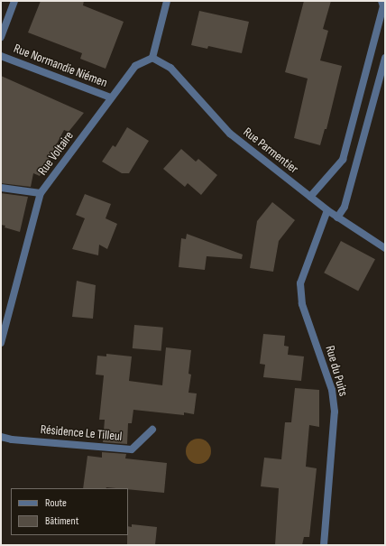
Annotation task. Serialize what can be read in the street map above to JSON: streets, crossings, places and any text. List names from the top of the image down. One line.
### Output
{"streets":{"street":["Rue Normandie Niémen","Rue Parmentier","Rue Voltaire","Rue du Puits","Résidence Le Tilleul"]},"crossings":[["Rue Normandie Niémen","Rue Voltaire"],["Rue Parmentier","Rue Voltaire"],["Rue Parmentier","Rue du Puits"]],"legend":["Route","Bâtiment"]}
